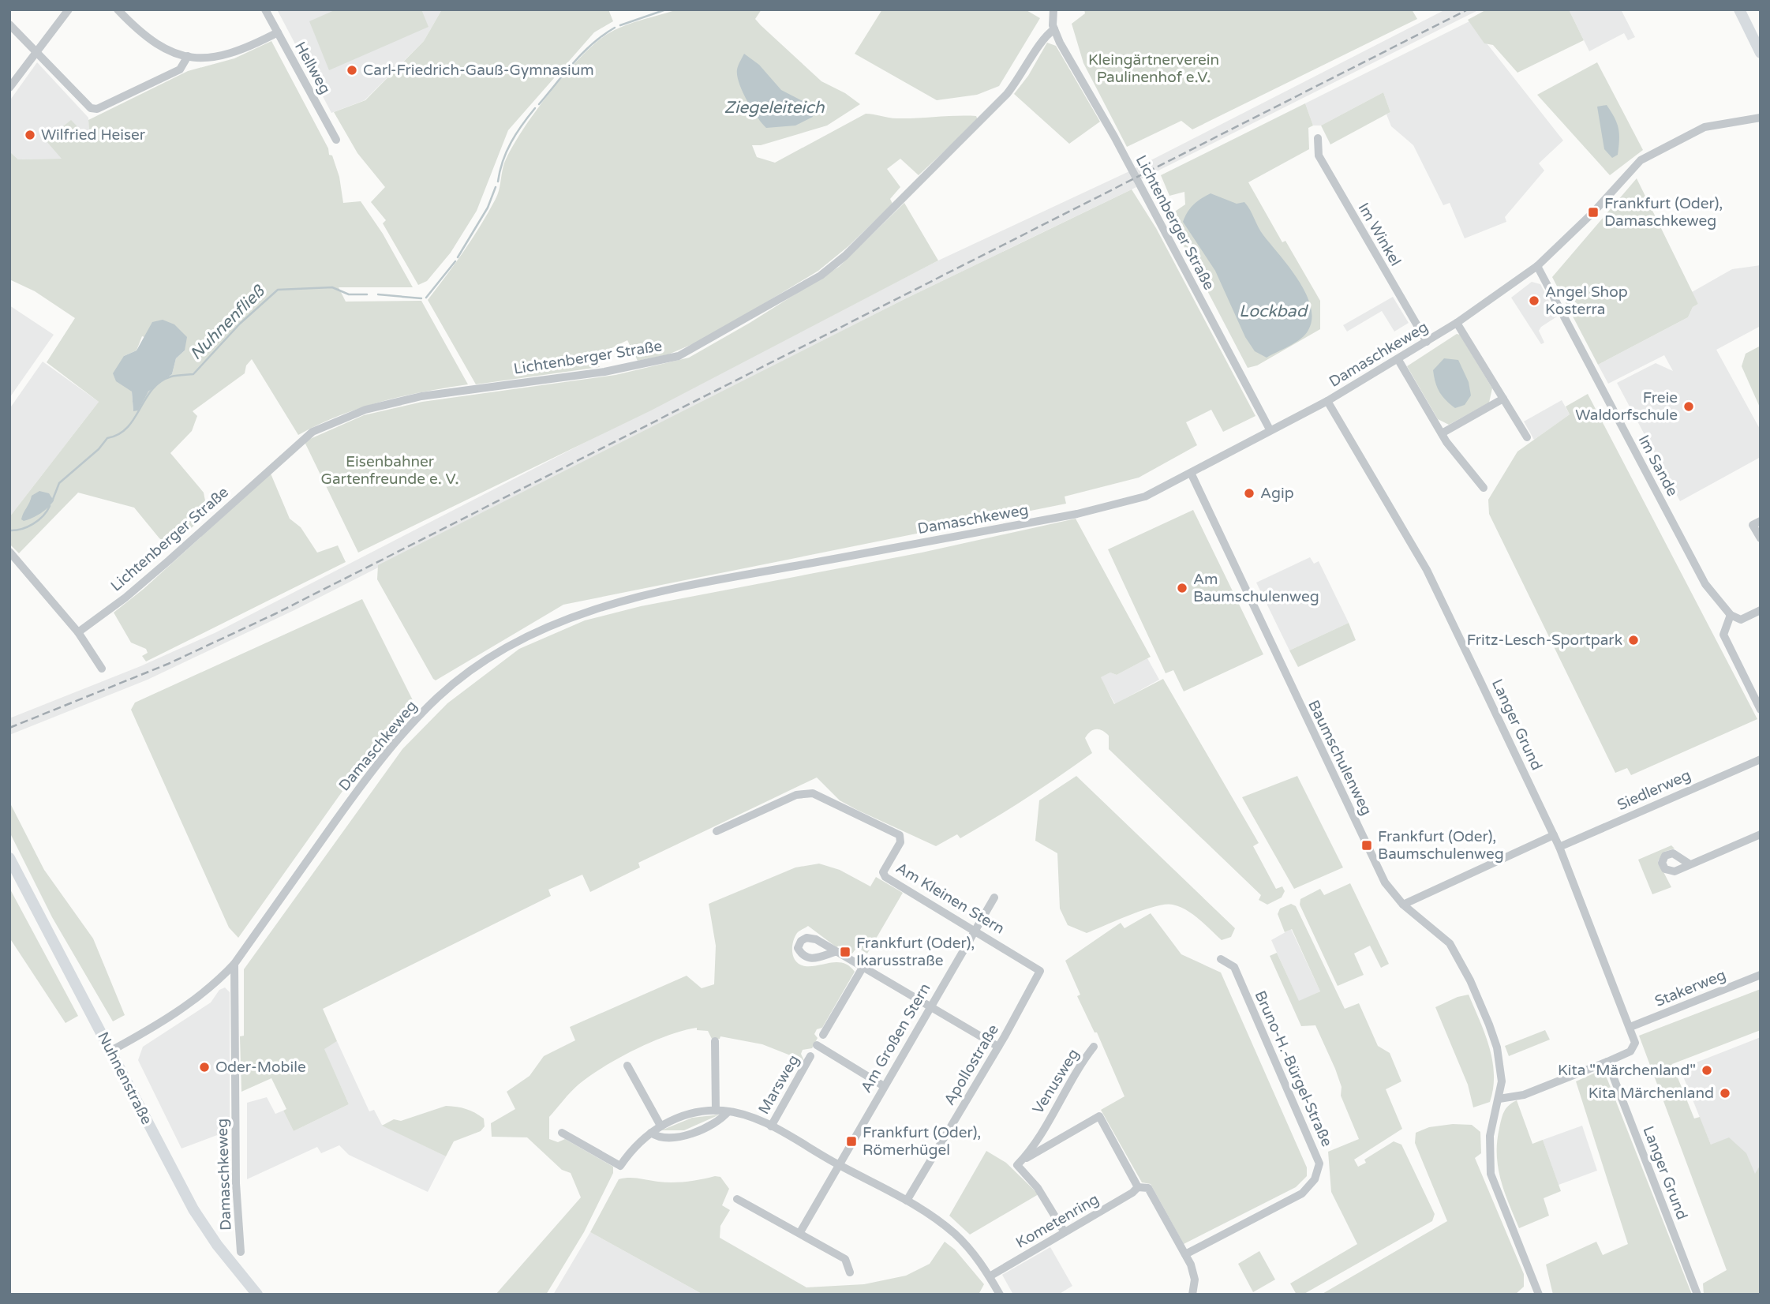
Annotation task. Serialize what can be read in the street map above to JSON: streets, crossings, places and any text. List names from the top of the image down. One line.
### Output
{"streets":{"main road":["Nuhnenstraße"],"street":["Hellweg","Lichtenberger Straße","Im Winkel","Damaschkeweg","Im Sande","Langer Grund","Baumschulenweg","Siedlerweg","Am Kleinen Stern","Stakerweg","Am Großen Stern","Apollostraße","Bruno-H.-Bürgel-Straße","Venusweg","Marsweg","Kometenring"]},"crossings":[["Lichtenberger Straße","Damaschkeweg"],["Im Winkel","Damaschkeweg"],["Damaschkeweg","Im Sande"],["Damaschkeweg","Langer Grund"],["Damaschkeweg","Baumschulenweg"],["Damaschkeweg","Nuhnenstraße"],["Langer Grund","Baumschulenweg"],["Langer Grund","Siedlerweg"],["Langer Grund","Stakerweg"],["Am Kleinen Stern","Am Großen Stern"],["Am Kleinen Stern","Apollostraße"]],"water":["Ziegeleiteich","Lockbad","Nuhnenfließ"],"parks":["Kleingärtnerverein Paulinenhof e.V.","Eisenbahner Gartenfreunde e. V."],"places":{"other":["Carl-Friedrich-Gauß-Gymnasium","Wilfried Heiser","Angel Shop Kosterra","Freie Waldorfschule","Agip","Am Baumschulenweg","Fritz-Lesch-Sportpark","Oder-Mobile","Kita \"Märchenland\"","Kita Märchenland"],"transit":["Frankfurt (Oder), Damaschkeweg","Frankfurt (Oder), Baumschulenweg","Frankfurt (Oder), Ikarusstraße","Frankfurt (Oder), Römerhügel"]}}
